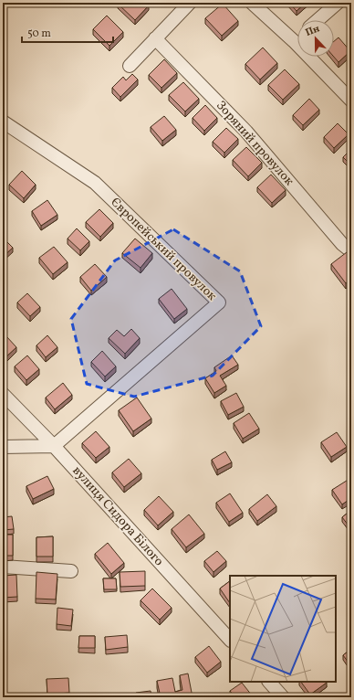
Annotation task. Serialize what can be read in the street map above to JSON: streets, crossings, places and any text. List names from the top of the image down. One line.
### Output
{"streets":{"street":["Зоряний провулок","Європейський провулок","вулиця Сидора Білого"]},"crossings":[["Європейський провулок","вулиця Сидора Білого"]],"scale_bar":"50 m","north":"top"}
